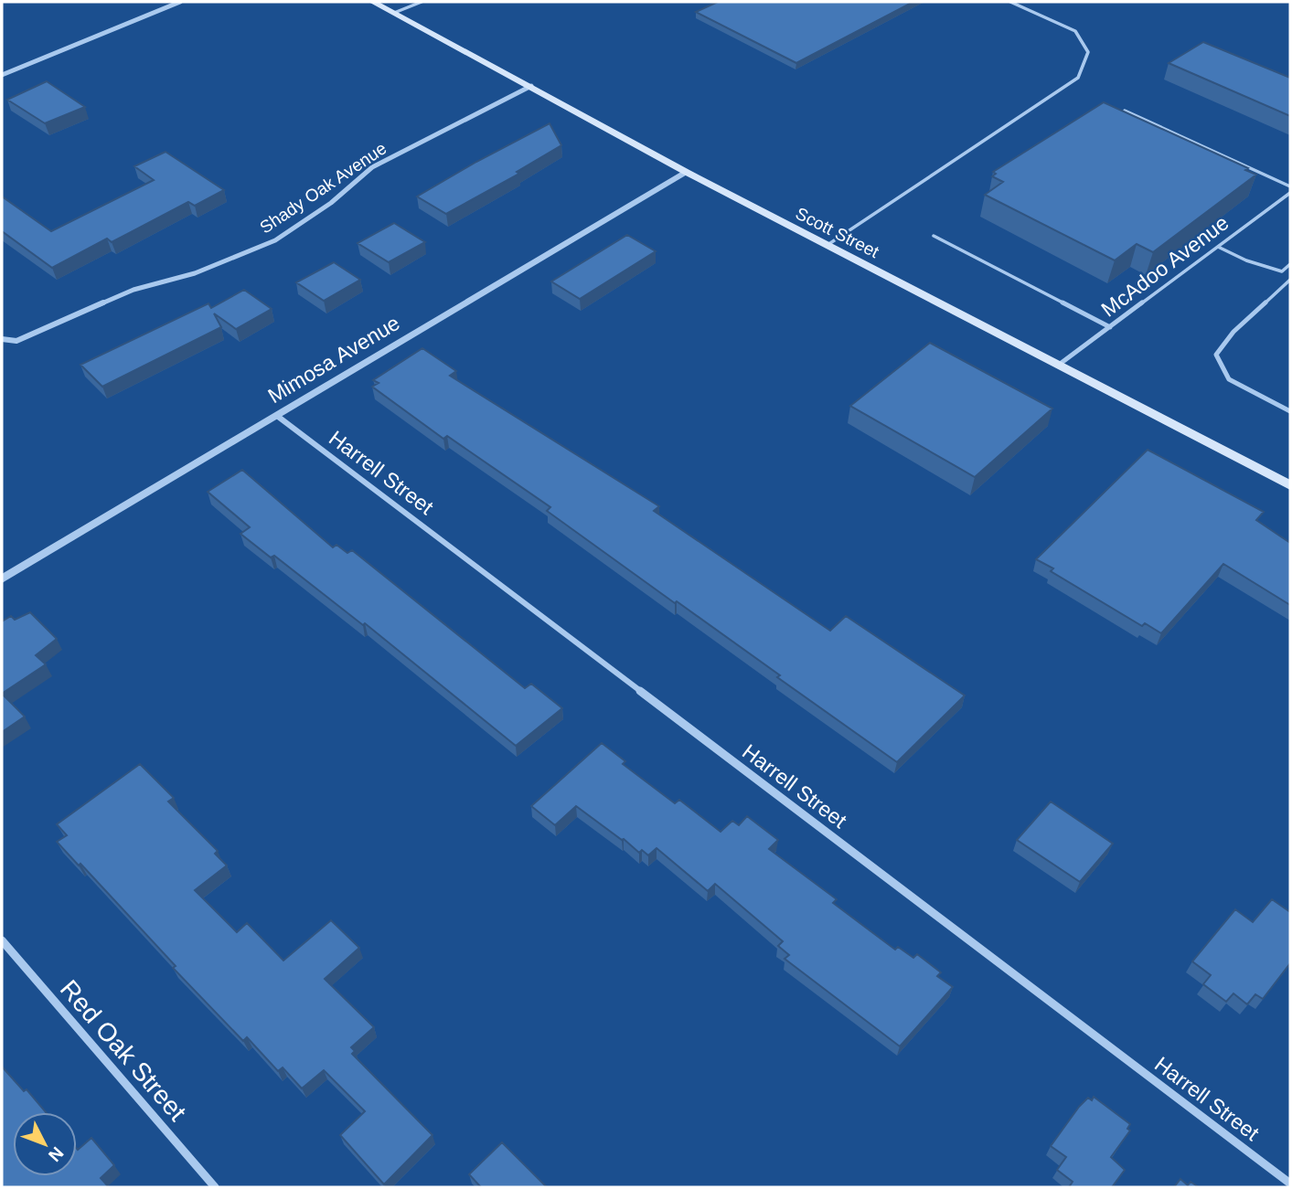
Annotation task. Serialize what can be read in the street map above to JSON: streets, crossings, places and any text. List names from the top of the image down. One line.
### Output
{"streets":{"main road":["Scott Street"],"street":["Shady Oak Avenue","Mimosa Avenue","Harrell Street","Red Oak Street"],"lane":["McAdoo Avenue"]},"crossings":[["Shady Oak Avenue","Scott Street"],["Scott Street","McAdoo Avenue"],["Scott Street","Mimosa Avenue"],["Mimosa Avenue","Harrell Street"]],"north":"bottom right"}
